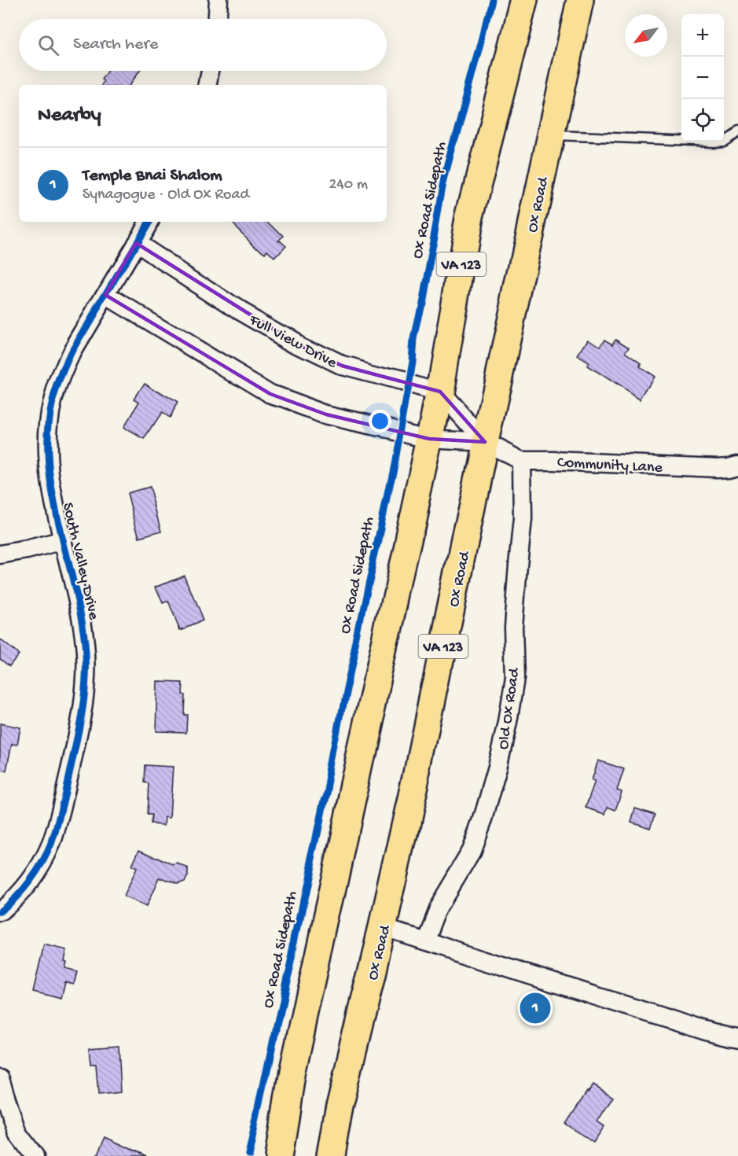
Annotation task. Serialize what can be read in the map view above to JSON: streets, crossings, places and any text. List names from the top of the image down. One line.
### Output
{"streets":{"highway":["Ox Road","VA 123"],"street":["Full View Drive","Community Lane","South Valley Drive","Old Ox Road"],"cycle path":["Ox Road Sidepath"]},"crossings":[["Ox Road","Community Lane"],["VA 123","Full View Drive"],["Full View Drive","South Valley Drive"],["Community Lane","Old Ox Road"]],"north":"bottom left","page":{"map_buttons":["+","−"],"search":"Search here","heading":"Nearby","list":[{"mark":"1","name":"Temple Bnai Shalom","note":"Synagogue · Old Ox Road","value":"240 m"}],"pins":"1"}}
